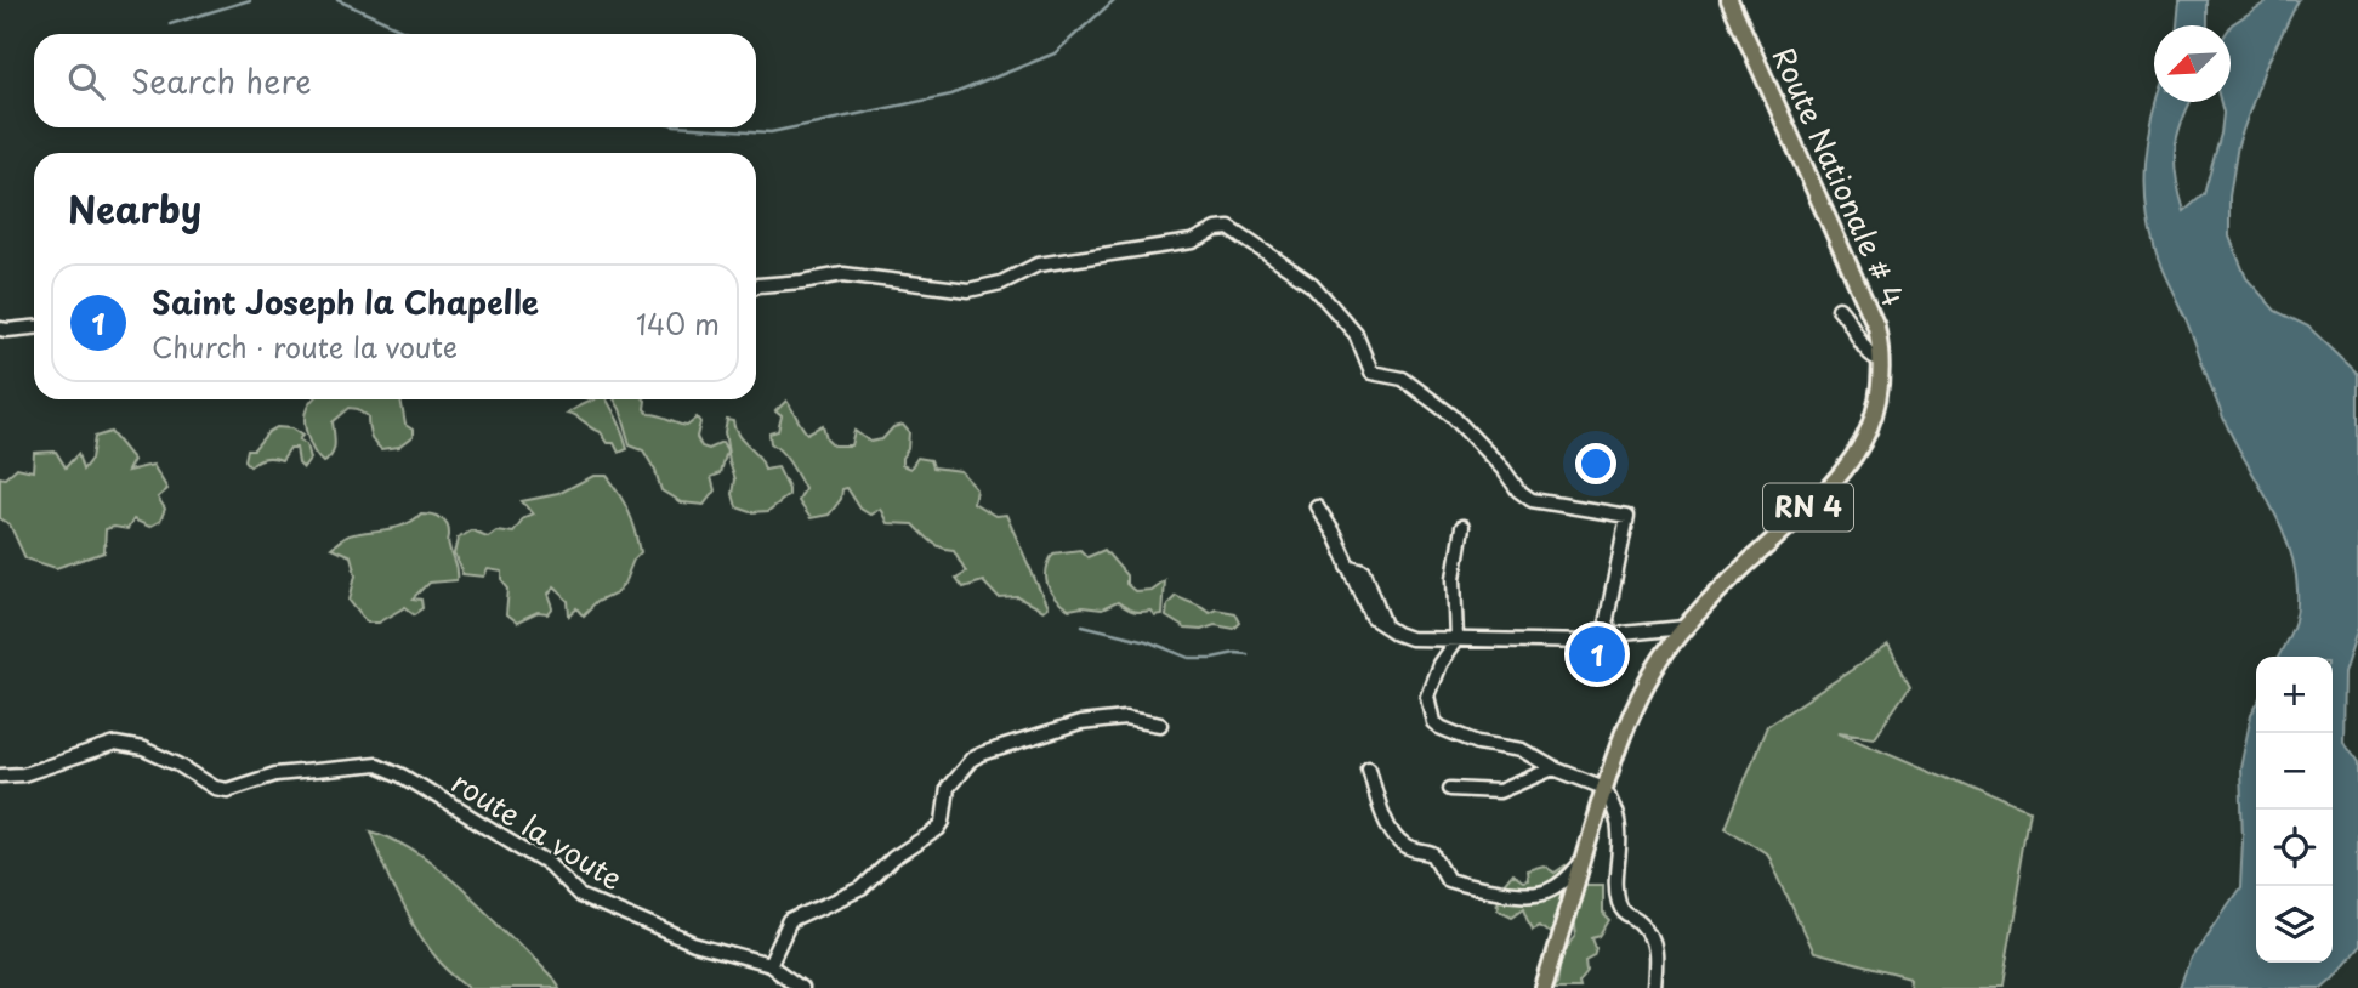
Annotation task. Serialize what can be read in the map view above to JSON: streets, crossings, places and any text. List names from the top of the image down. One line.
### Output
{"streets":{"main road":["Route Nationale # 4","RN 4"],"street":["route la voute"]},"north":"bottom left","page":{"search":"Search here","heading":"Nearby","list":[{"mark":"1","name":"Saint Joseph la Chapelle","note":"Church · route la voute","value":"140 m"}],"pins":"1","map_buttons":["+","−"]}}
